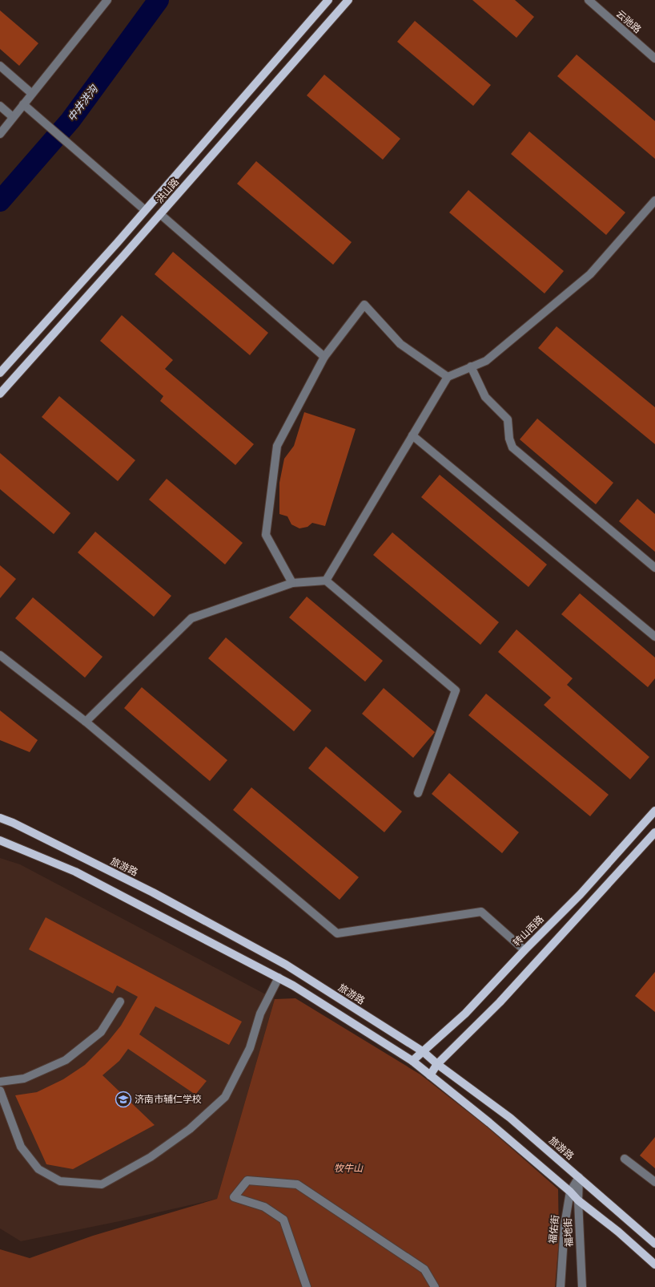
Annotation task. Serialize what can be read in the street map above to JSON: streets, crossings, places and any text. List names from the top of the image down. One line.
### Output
{"streets":{"main road":["洪山路","旅游路","转山西路"],"street":["云驰路","福佑街","福地街"]},"crossings":[["旅游路","转山西路"],["旅游路","福佑街"],["旅游路","福地街"],["福佑街","福地街"]],"water":["中井洪沟"],"parks":["牧牛山"],"places":{"school or university":["济南市辅仁学校"]}}
